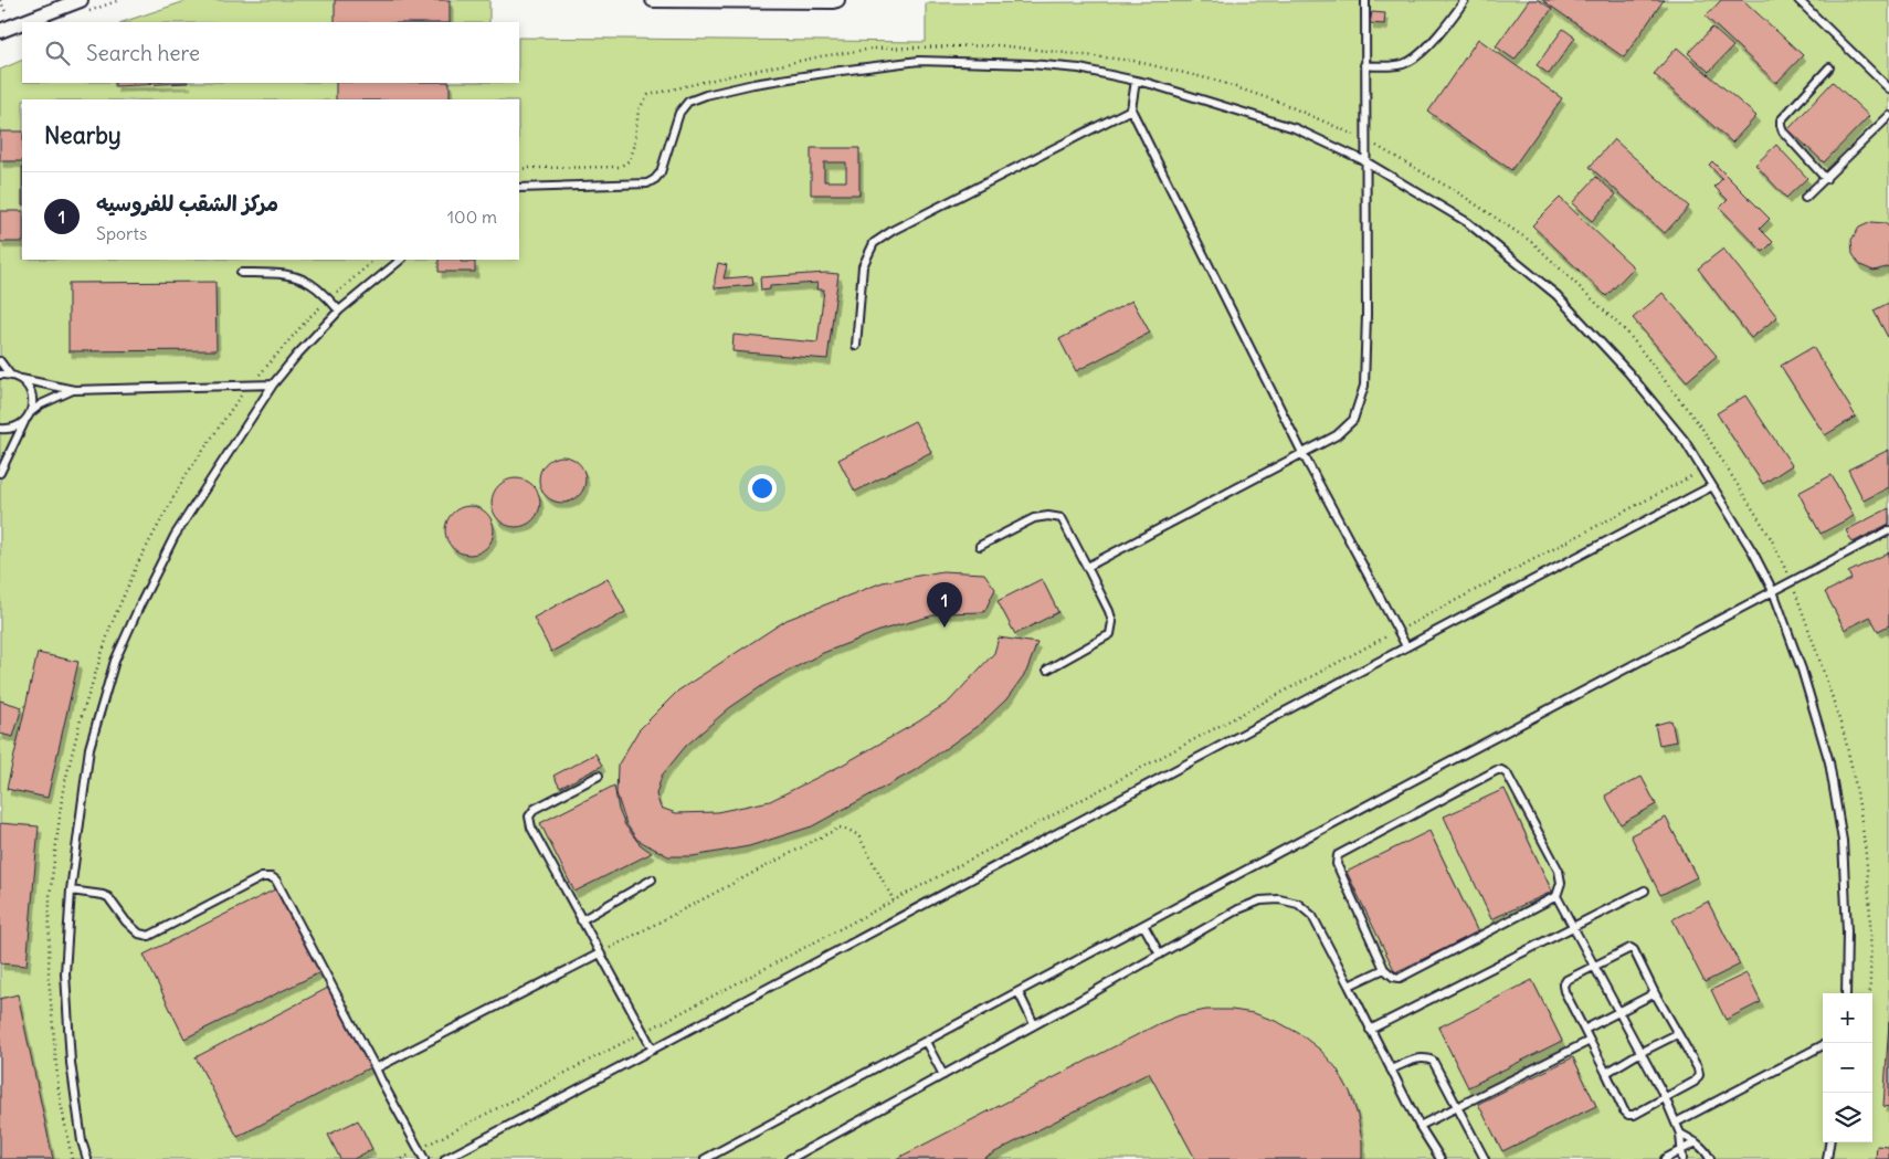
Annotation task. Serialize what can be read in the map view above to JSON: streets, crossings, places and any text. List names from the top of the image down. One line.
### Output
{"page":{"search":"Search here","heading":"Nearby","list":[{"mark":"1","name":"مركز الشقب للفروسيه","note":"Sports","value":"100 m"}],"pins":"1","map_buttons":["+","−"]}}
